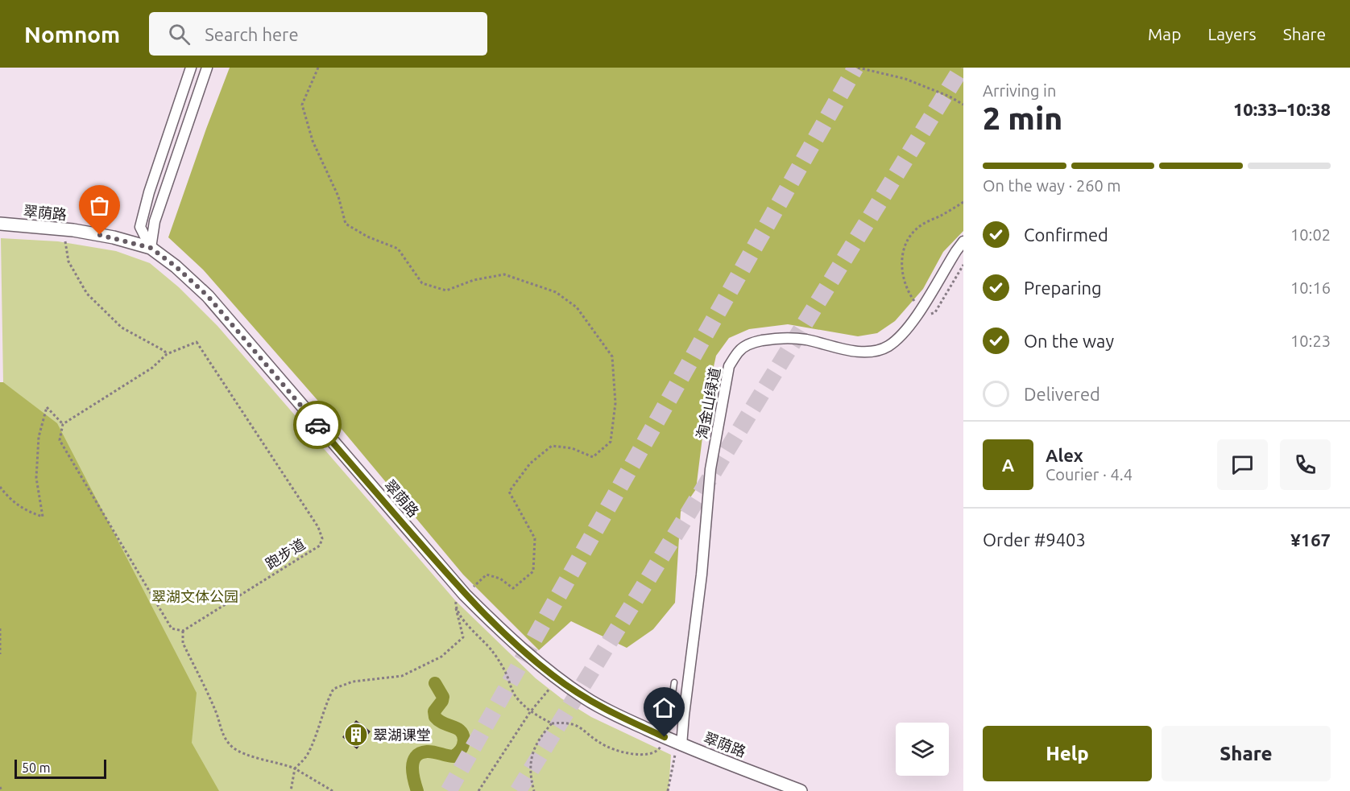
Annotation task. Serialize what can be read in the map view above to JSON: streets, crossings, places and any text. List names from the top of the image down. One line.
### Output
{"streets":{"street":["翠荫路","淘金山绿道"],"path":["跑步道"]},"crossings":[["翠荫路","淘金山绿道"]],"parks":["翠湖文体公园"],"places":{"building":["翠湖课堂"]},"scale_bar":"50 m","page":{"header":"Nomnom","search":"Search here","nav":["Map","Layers","Share"],"heading":["2 min","Arriving in","10:33–10:38"],"panel":["Alex","Courier · 4.4","Order #9403","¥167"],"bar":"On the way · 260 m","list":[["Confirmed","10:02"],["Preparing","10:16"],["On the way","10:23"],"Delivered"],"round":"A","buttons":["Help","Share"],"scale":"50 m"}}
